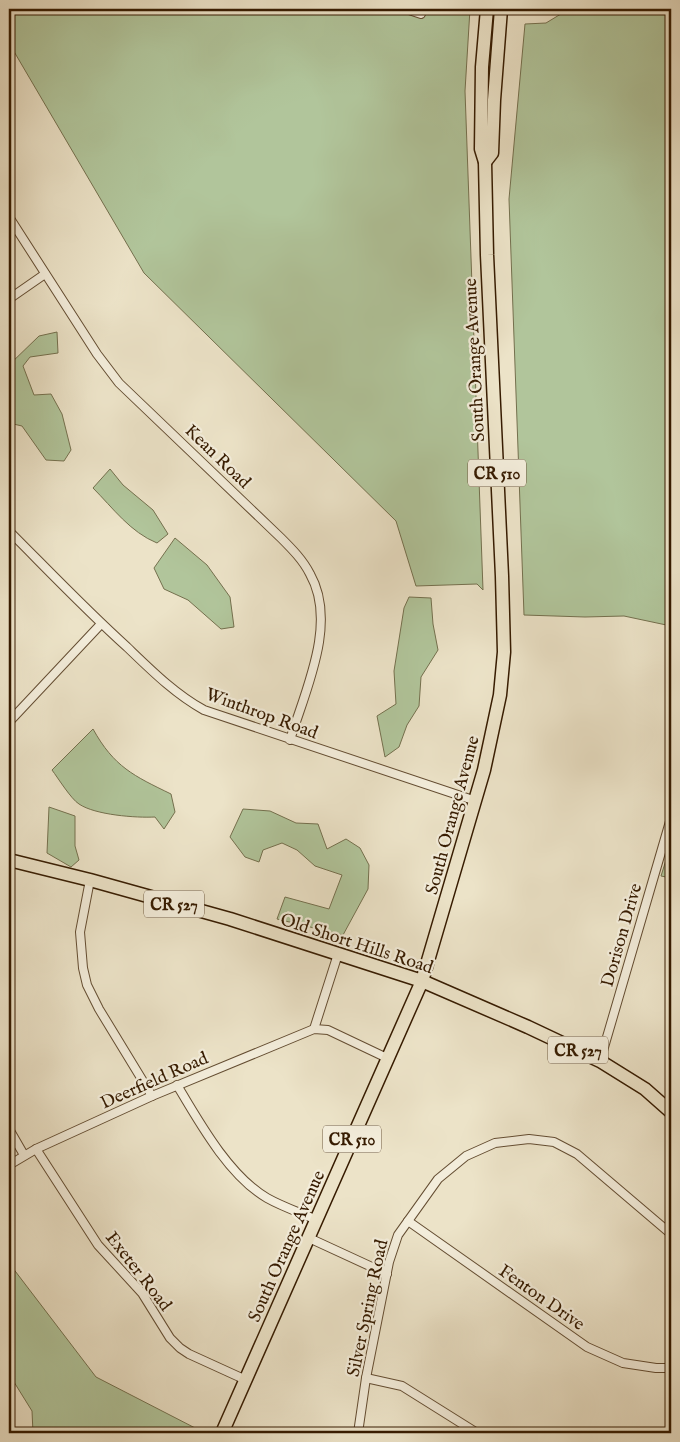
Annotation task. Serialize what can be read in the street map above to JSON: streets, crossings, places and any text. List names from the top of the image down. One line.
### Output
{"streets":{"main road":["South Orange Avenue","CR 510","CR 527","Old Short Hills Road"],"street":["Kean Road","Winthrop Road","Dorison Drive","Deerfield Road","Exeter Road","Fenton Drive","Silver Spring Road"]},"crossings":[["South Orange Avenue","Winthrop Road"],["South Orange Avenue","Old Short Hills Road"],["South Orange Avenue","Exeter Road"],["Kean Road","Winthrop Road"],["Dorison Drive","Old Short Hills Road"],["Deerfield Road","Exeter Road"],["Fenton Drive","Silver Spring Road"]]}
